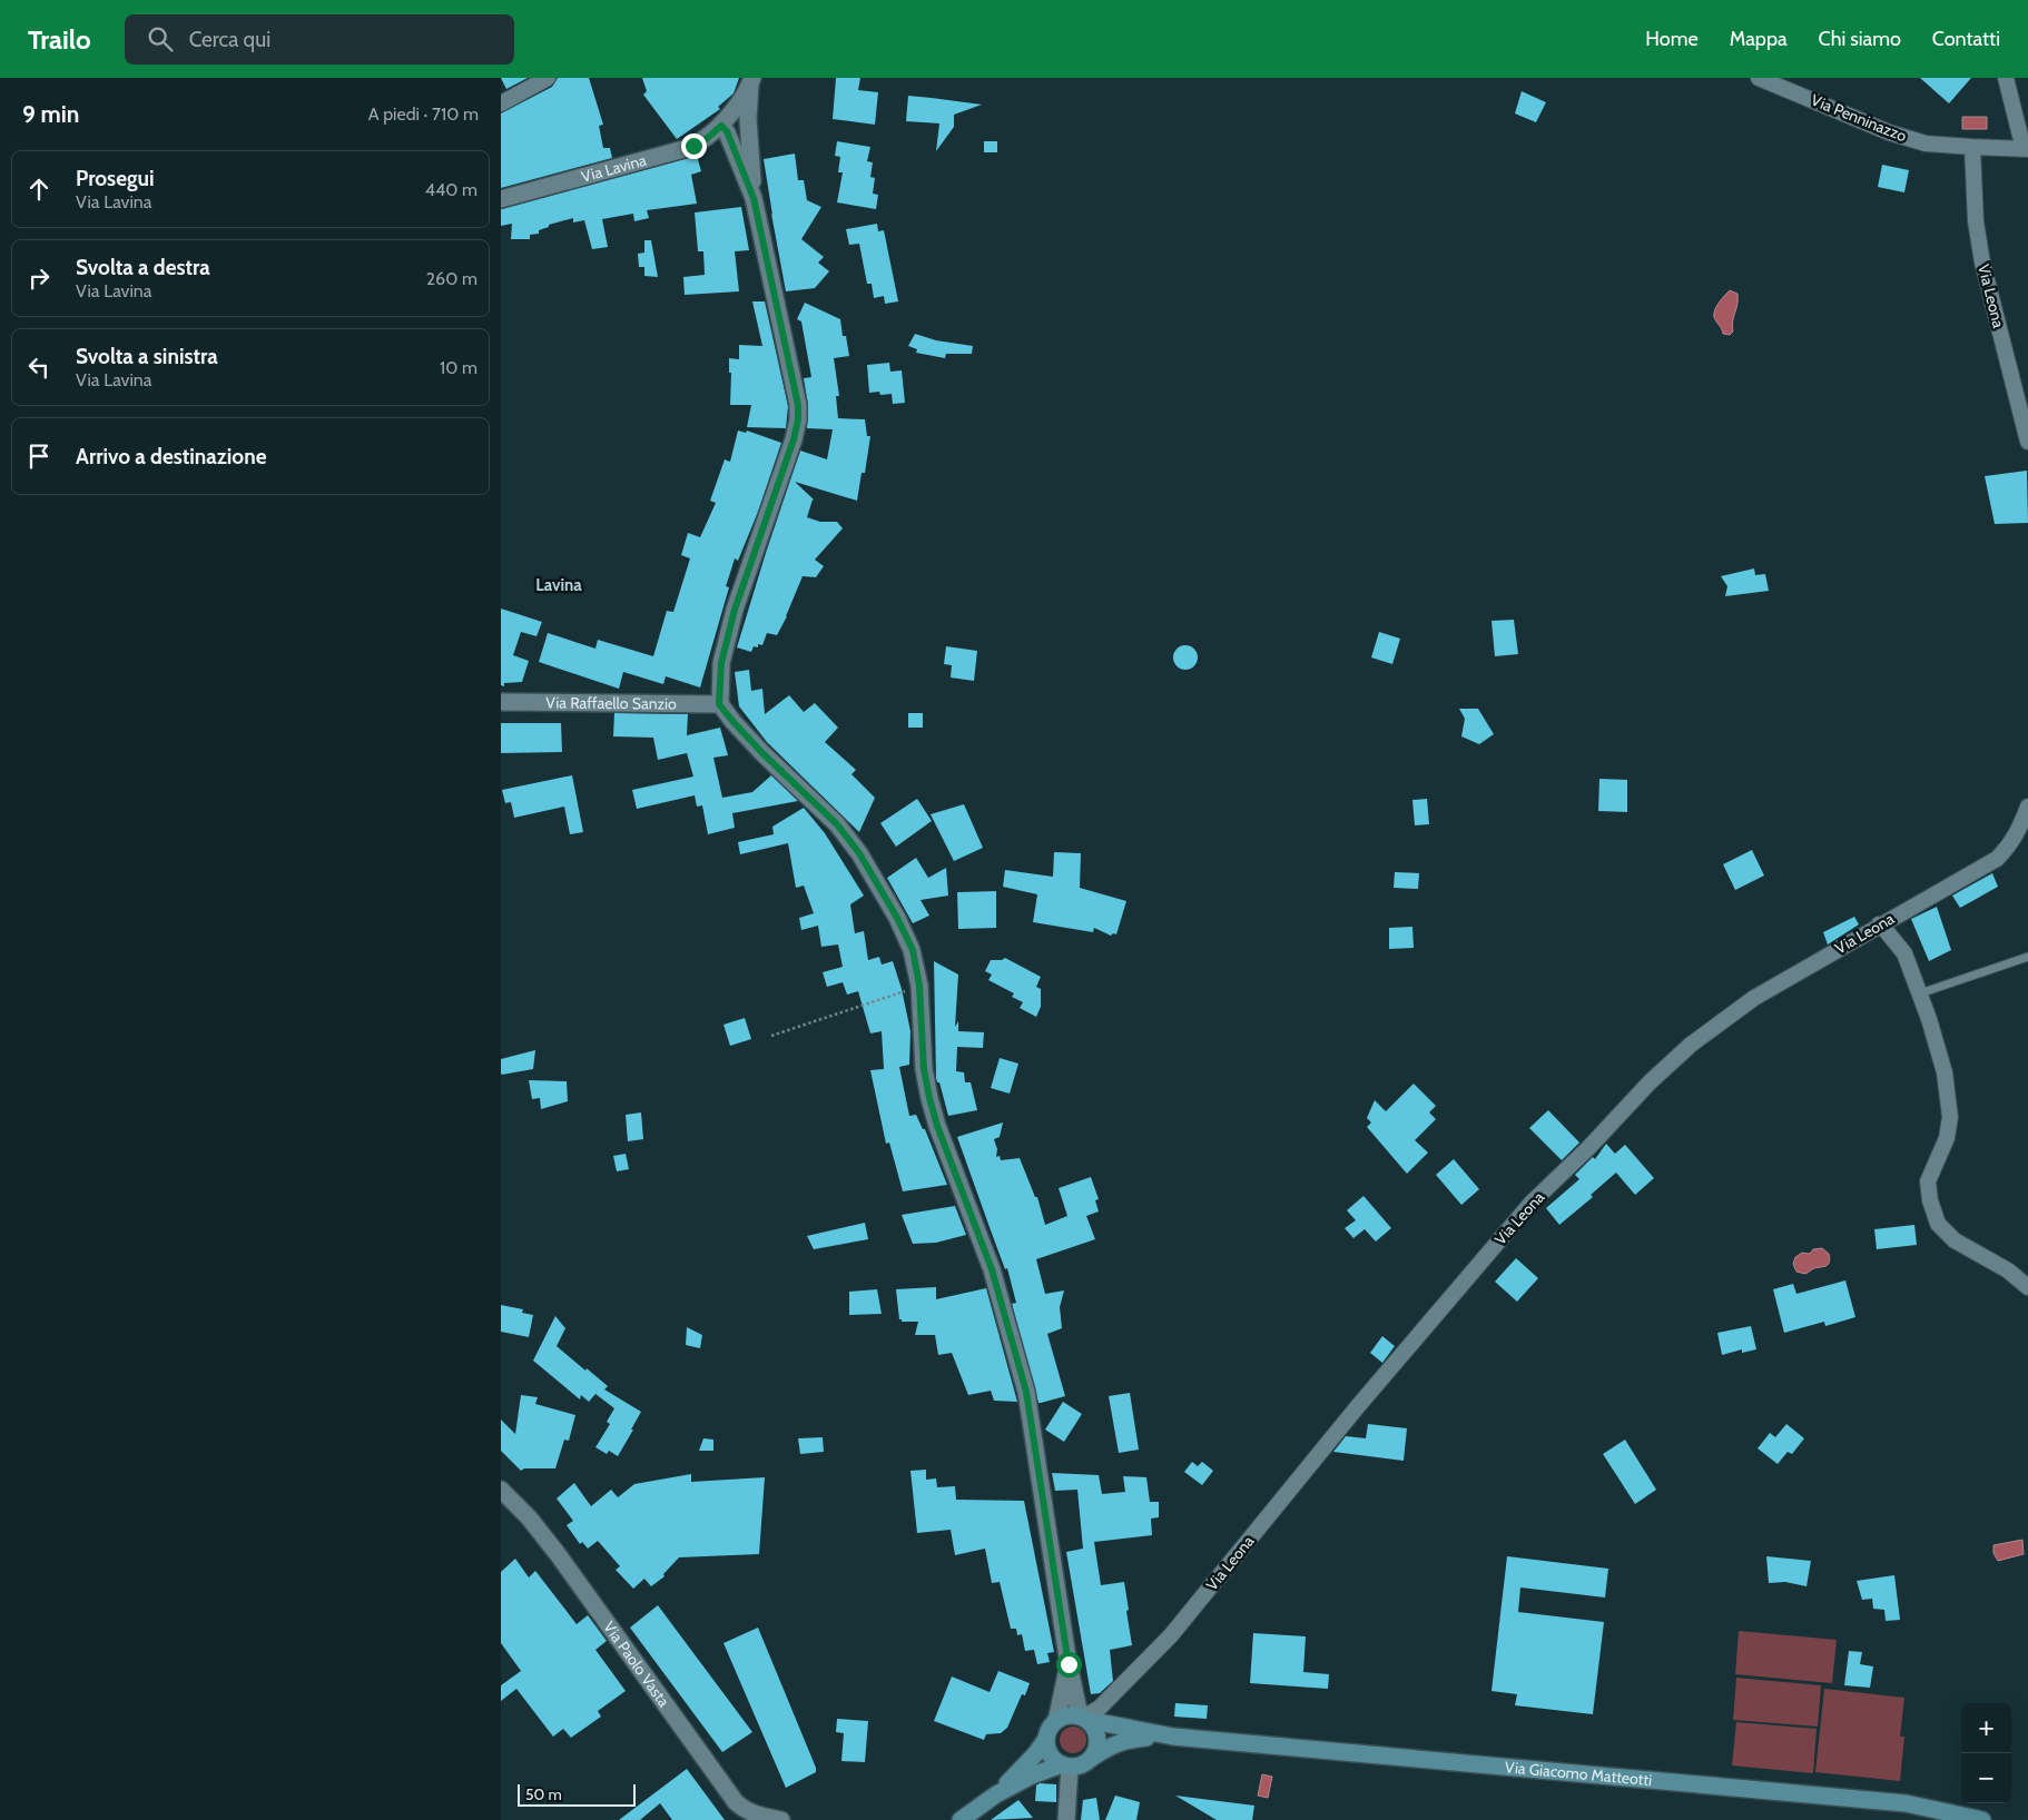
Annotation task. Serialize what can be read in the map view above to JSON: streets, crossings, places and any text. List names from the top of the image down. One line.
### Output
{"streets":{"main road":["Via Giacomo Matteotti"],"street":["Via Penninazzo","Via Lavina","Via Leona","Via Raffaello Sanzio","Via Paolo Vasta"]},"crossings":[["Via Penninazzo","Via Leona"],["Via Lavina","Via Raffaello Sanzio"]],"districts":["Lavina"],"scale_bar":"50 m","page":{"header":"Trailo","search":"Cerca qui","nav":["Home","Mappa","Chi siamo","Contatti"],"heading":["9 min","A piedi · 710 m"],"list":[["Prosegui","Via Lavina","440 m"],["Svolta a destra","Via Lavina","260 m"],["Svolta a sinistra","Via Lavina","10 m"],"Arrivo a destinazione"],"map_buttons":["+","−"],"scale":"50 m"}}
